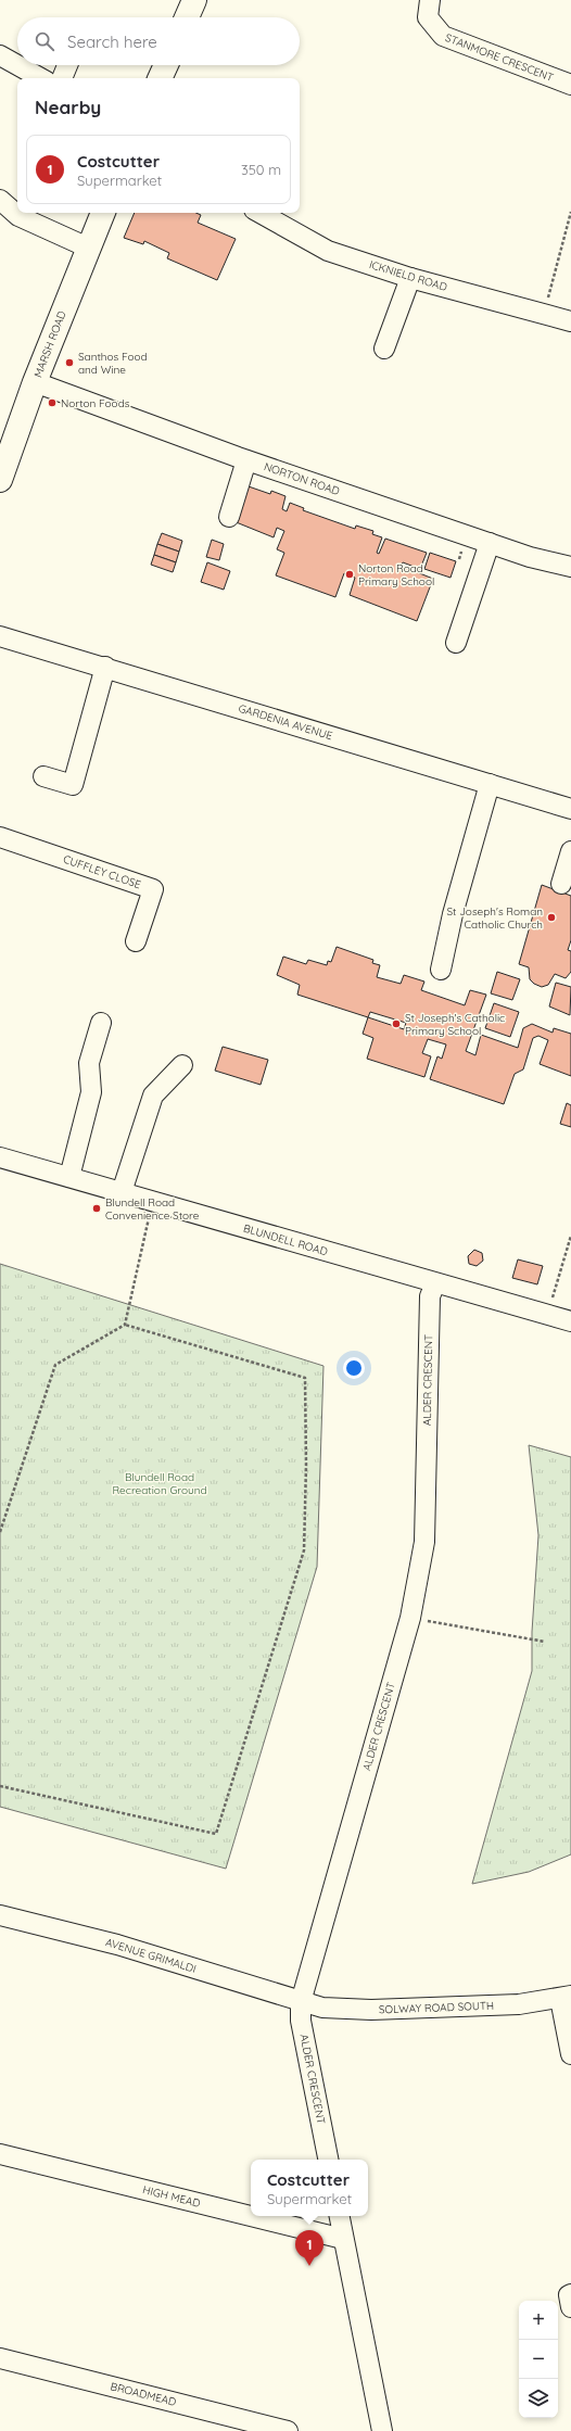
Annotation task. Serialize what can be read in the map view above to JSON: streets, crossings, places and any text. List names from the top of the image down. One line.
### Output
{"streets":{"main road":["MARSH ROAD"],"street":["STANMORE CRESCENT","ICKNIELD ROAD","NORTON ROAD","GARDENIA AVENUE","CUFFLEY CLOSE","BLUNDELL ROAD","ALDER CRESCENT","AVENUE GRIMALDI","SOLWAY ROAD SOUTH","HIGH MEAD","BROADMEAD"]},"crossings":[["MARSH ROAD","NORTON ROAD"],["BLUNDELL ROAD","ALDER CRESCENT"],["ALDER CRESCENT","AVENUE GRIMALDI"],["ALDER CRESCENT","SOLWAY ROAD SOUTH"],["AVENUE GRIMALDI","SOLWAY ROAD SOUTH"]],"parks":["Blundell Road Recreation Ground"],"places":["Santhos Food and Wine","Norton Foods","Norton Road Primary School","St Joseph's Roman Catholic Church","St Joseph's Catholic Primary School","Blundell Road Convenience Store"],"page":{"search":"Search here","heading":"Nearby","list":[{"mark":"1","name":"Costcutter","note":"Supermarket","value":"350 m"}],"popup":["Costcutter","Supermarket"],"pins":"1","map_buttons":["+","−"]}}
